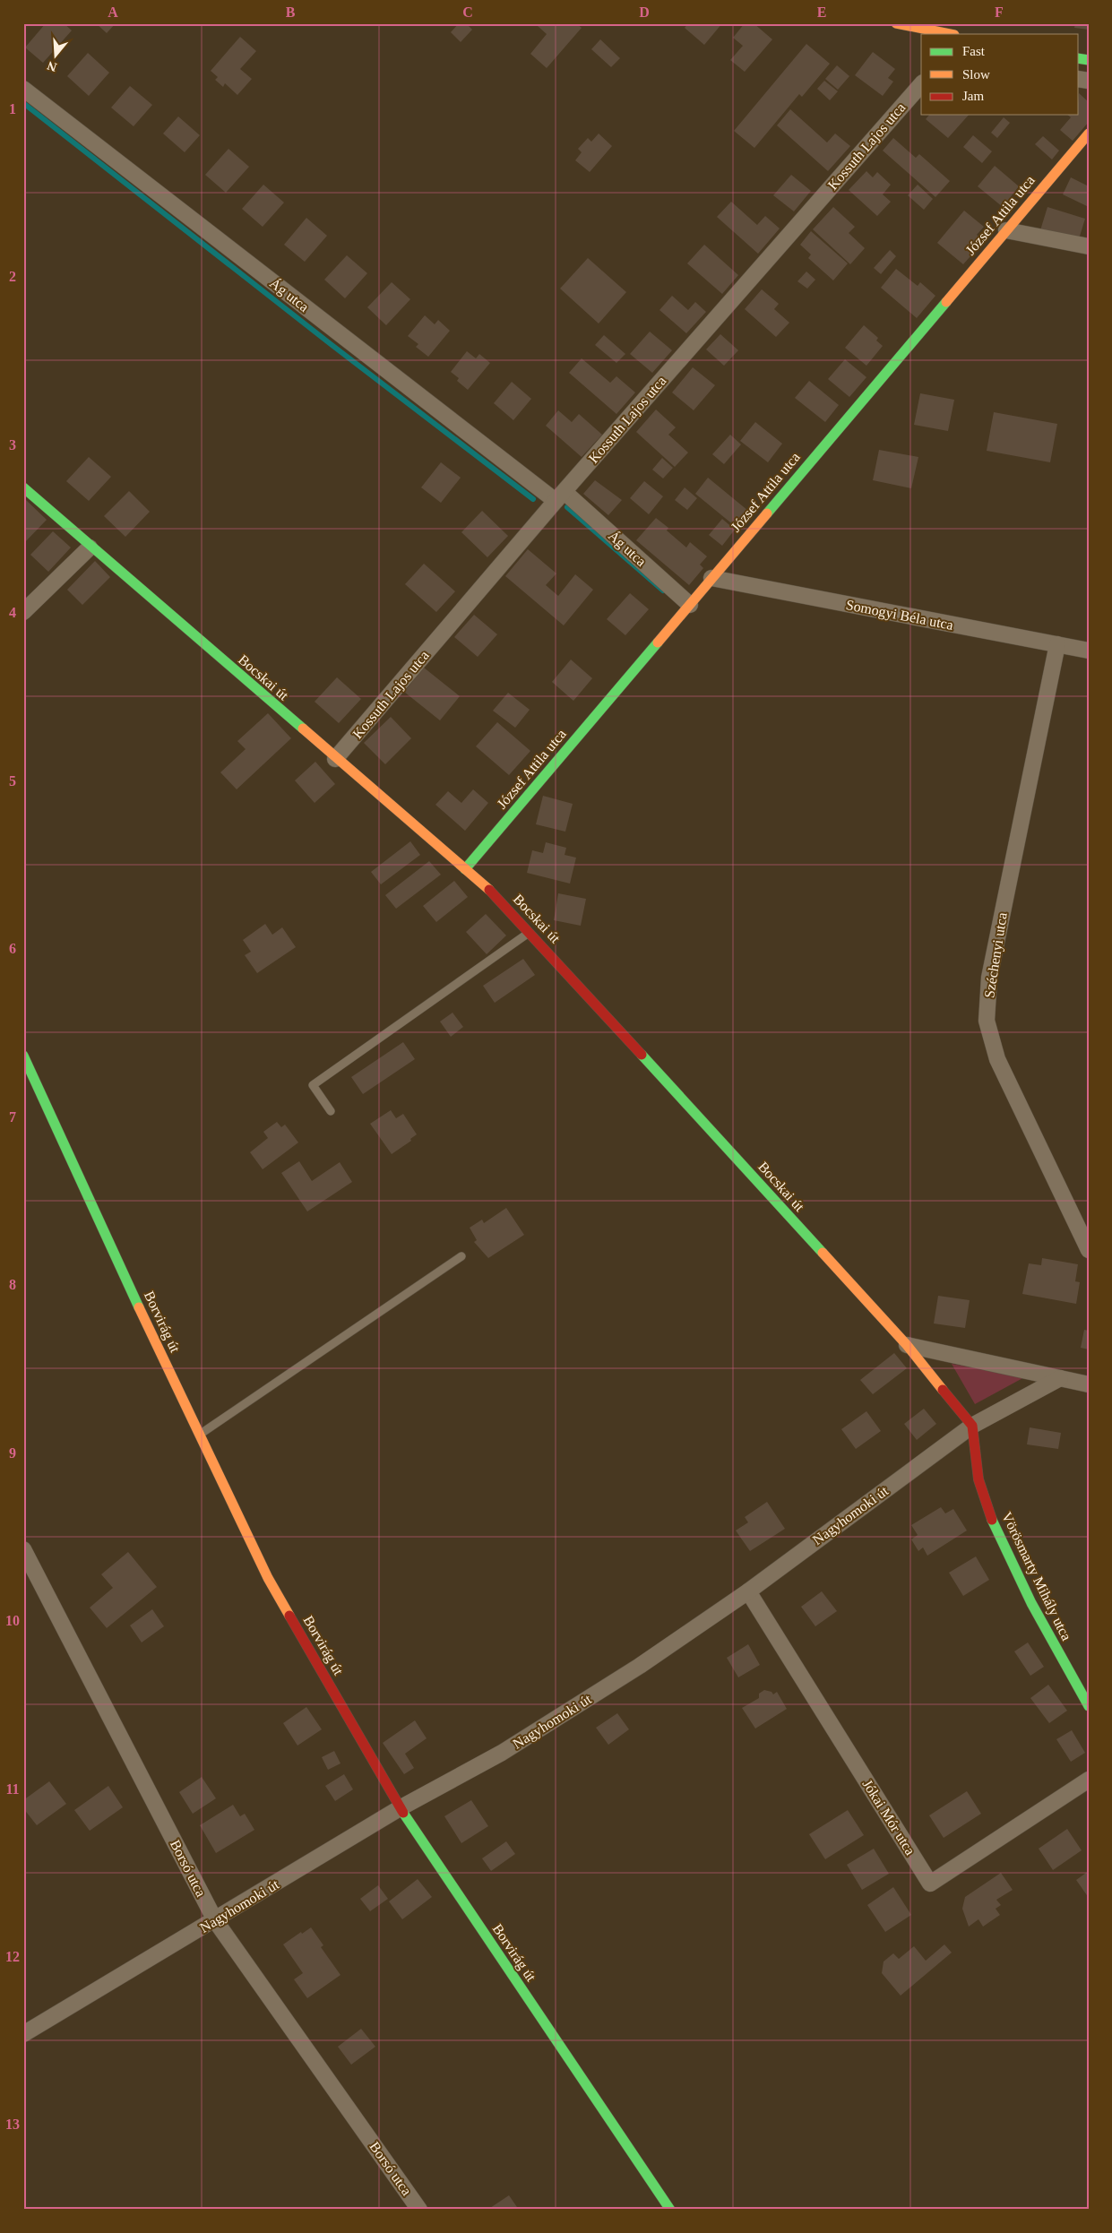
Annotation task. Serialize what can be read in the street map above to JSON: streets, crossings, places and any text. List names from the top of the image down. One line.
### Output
{"streets":{"street":["Kossuth Lajos utca","József Attila utca","Ág utca","Somogyi Béla utca","Bocskai út","Széchenyi utca","Borvirág út","Nagyhomoki út","Vörösmarty Mihály utca","Jókai Mór utca","Borsó utca"]},"crossings":[["Kossuth Lajos utca","Ág utca"],["Kossuth Lajos utca","Bocskai út"],["József Attila utca","Ág utca"],["József Attila utca","Somogyi Béla utca"],["József Attila utca","Bocskai út"],["Somogyi Béla utca","Széchenyi utca"],["Bocskai út","Nagyhomoki út"],["Bocskai út","Vörösmarty Mihály utca"],["Borvirág út","Nagyhomoki út"],["Nagyhomoki út","Vörösmarty Mihály utca"],["Nagyhomoki út","Jókai Mór utca"],["Nagyhomoki út","Borsó utca"]],"legend":["Fast","Slow","Jam"],"north":"bottom","grid":{"columns":["A","B","C","D","E","F"],"rows":["1","2","3","4","5","6","7","8","9","10","11","12","13"]}}
